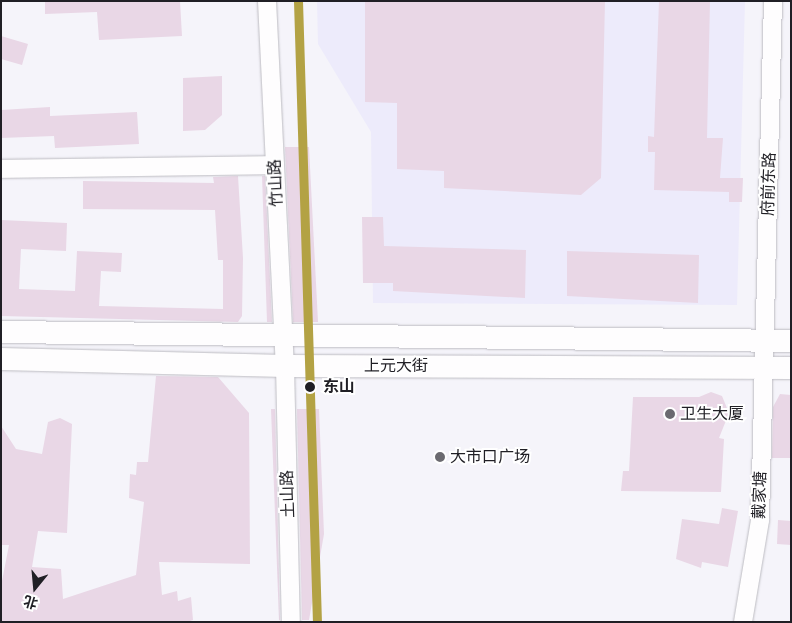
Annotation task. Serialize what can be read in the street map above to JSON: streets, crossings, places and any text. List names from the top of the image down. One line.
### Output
{"streets":{"main road":["上元大街"],"street":["竹山路","府前东路","土山路","戴家塘"]},"crossings":[["竹山路","上元大街"],["竹山路","土山路"],["府前东路","上元大街"],["府前东路","戴家塘"],["上元大街","土山路"],["上元大街","戴家塘"]],"places":["东山","卫生大厦","大市口广场"],"north":"bottom"}
